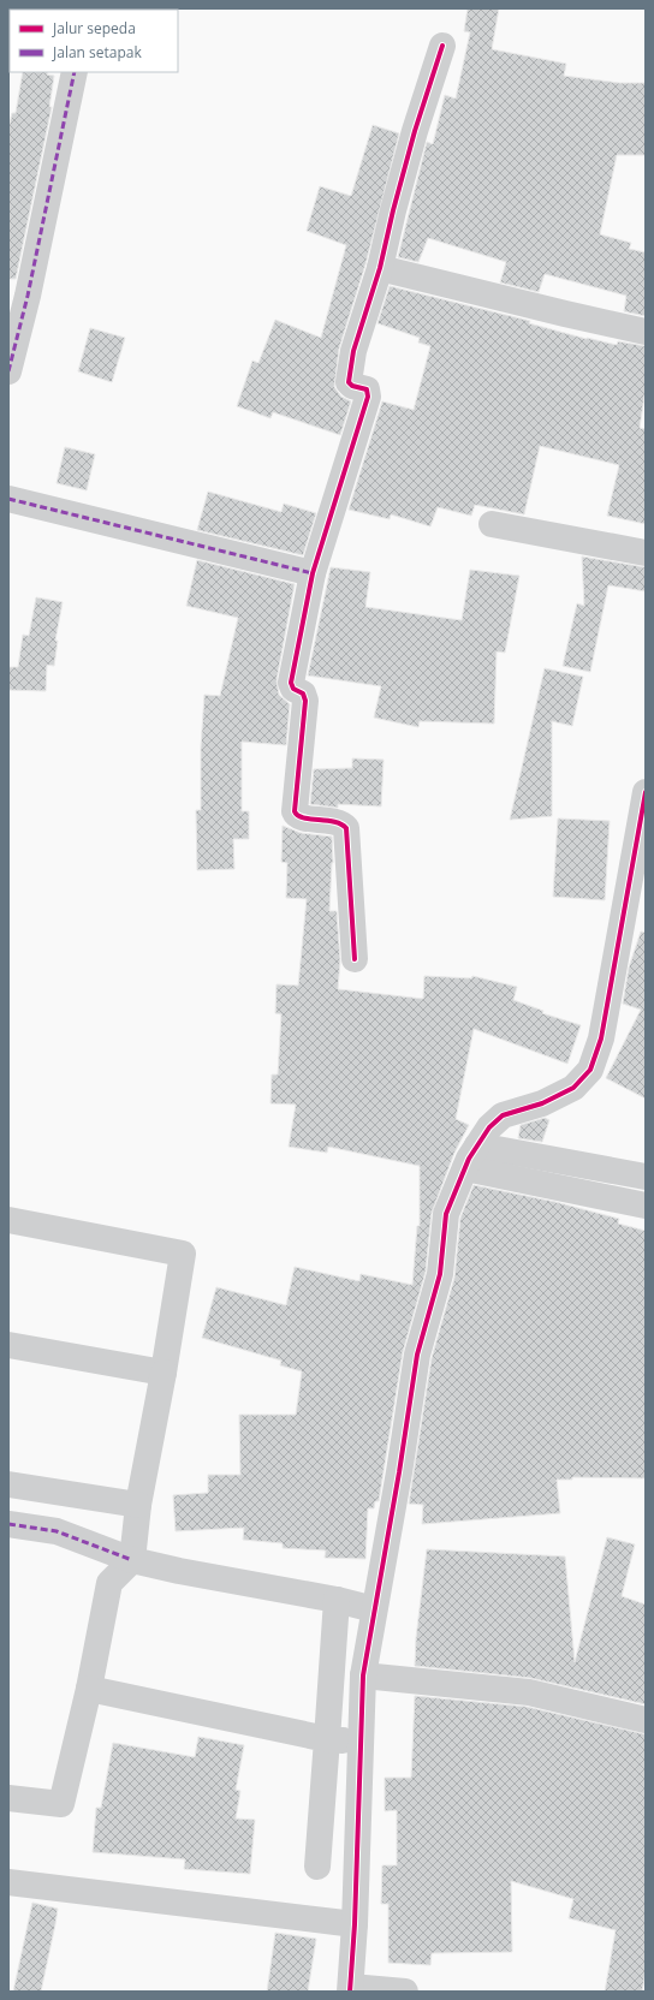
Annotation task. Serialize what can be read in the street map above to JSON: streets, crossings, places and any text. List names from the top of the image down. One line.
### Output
{"legend":["Jalur sepeda","Jalan setapak"]}
